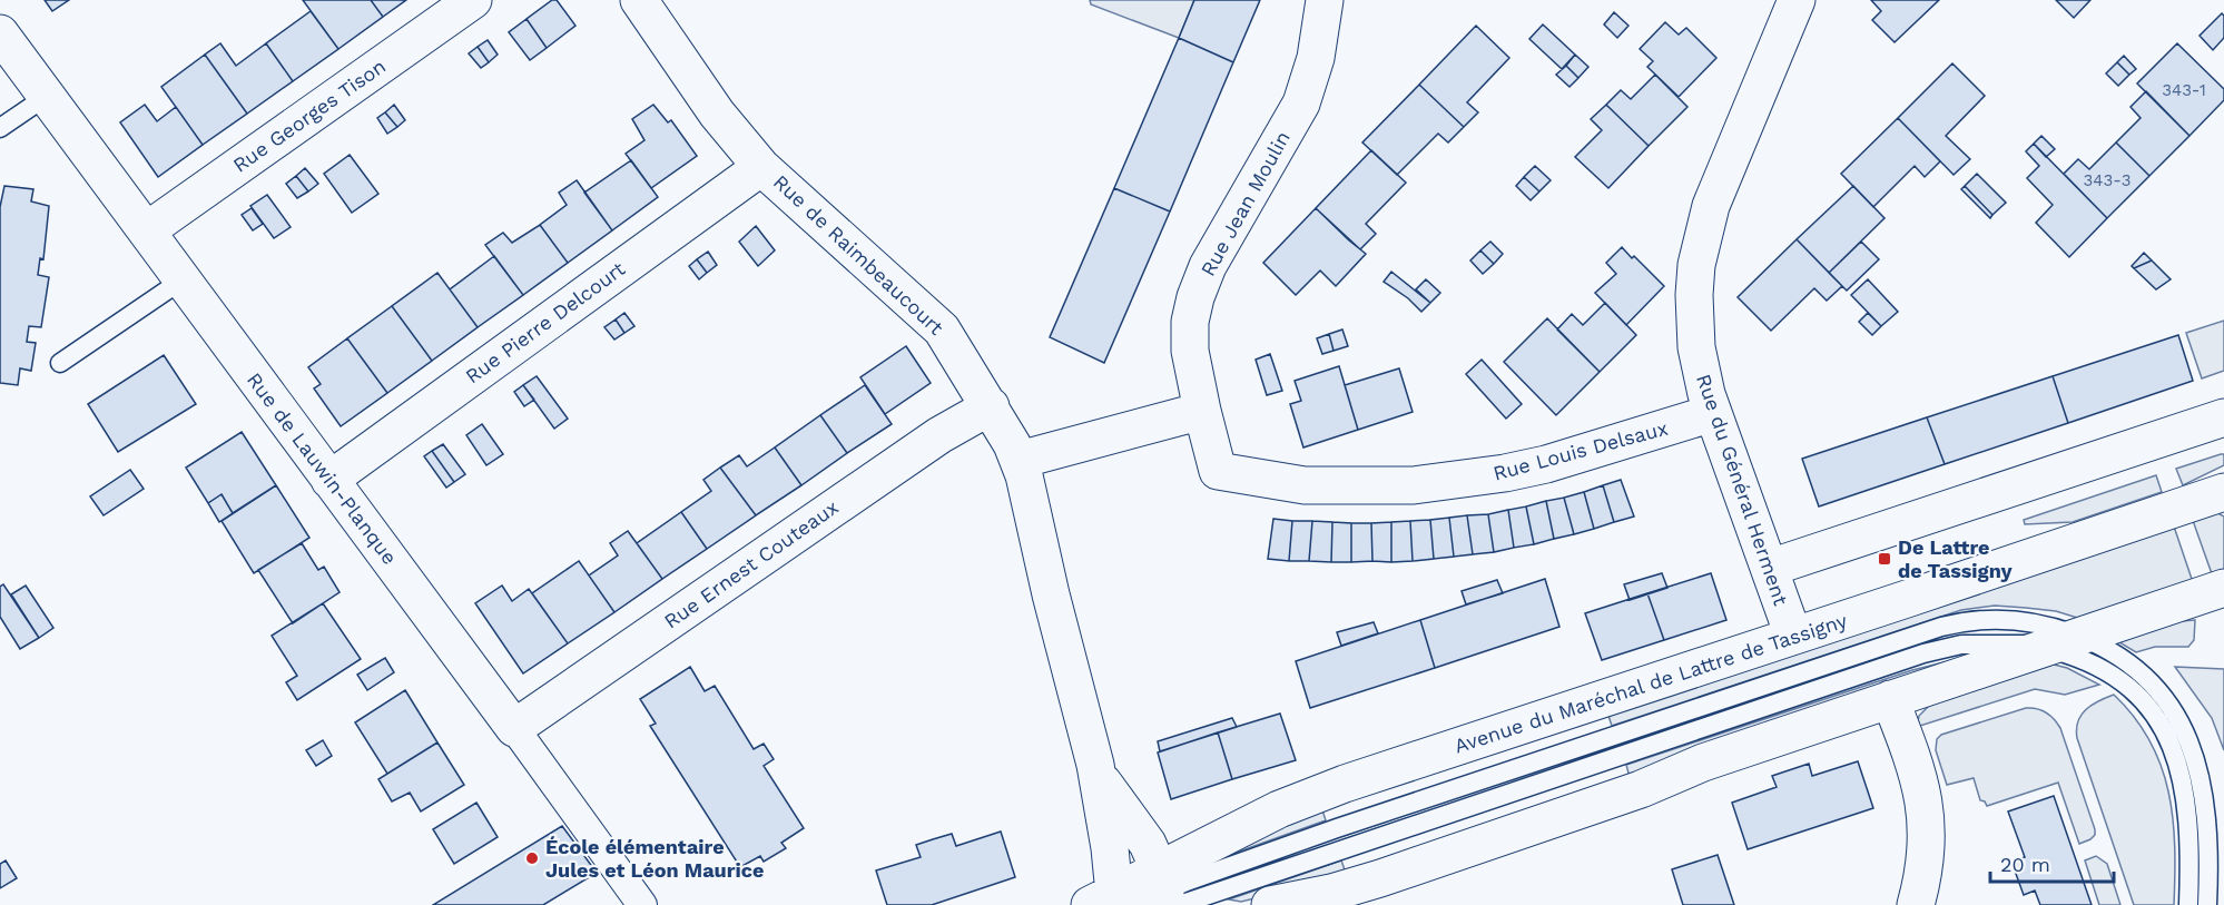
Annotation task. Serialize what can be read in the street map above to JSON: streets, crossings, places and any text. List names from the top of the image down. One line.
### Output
{"streets":{"street":["Rue Georges Tison","Rue Jean Moulin","Rue de Raimbeaucourt","Rue Pierre Delcourt","Rue Louis Delsaux","Rue de Lauwin-Planque","Rue du Général Herment","Rue Ernest Couteaux","Avenue du Maréchal de Lattre de Tassigny"]},"crossings":[["Rue Georges Tison","Rue de Lauwin-Planque"],["Rue Jean Moulin","Rue Louis Delsaux"],["Rue de Raimbeaucourt","Rue Pierre Delcourt"],["Rue de Raimbeaucourt","Rue Ernest Couteaux"],["Rue de Raimbeaucourt","Avenue du Maréchal de Lattre de Tassigny"],["Rue Pierre Delcourt","Rue de Lauwin-Planque"],["Rue Louis Delsaux","Rue du Général Herment"],["Rue de Lauwin-Planque","Rue Ernest Couteaux"],["Rue du Général Herment","Avenue du Maréchal de Lattre de Tassigny"]],"places":{"transit":["De Lattre de Tassigny"],"other":["École élémentaire Jules et Léon Maurice"]},"house_numbers":["343-1","343-3"],"scale_bar":"20 m"}
